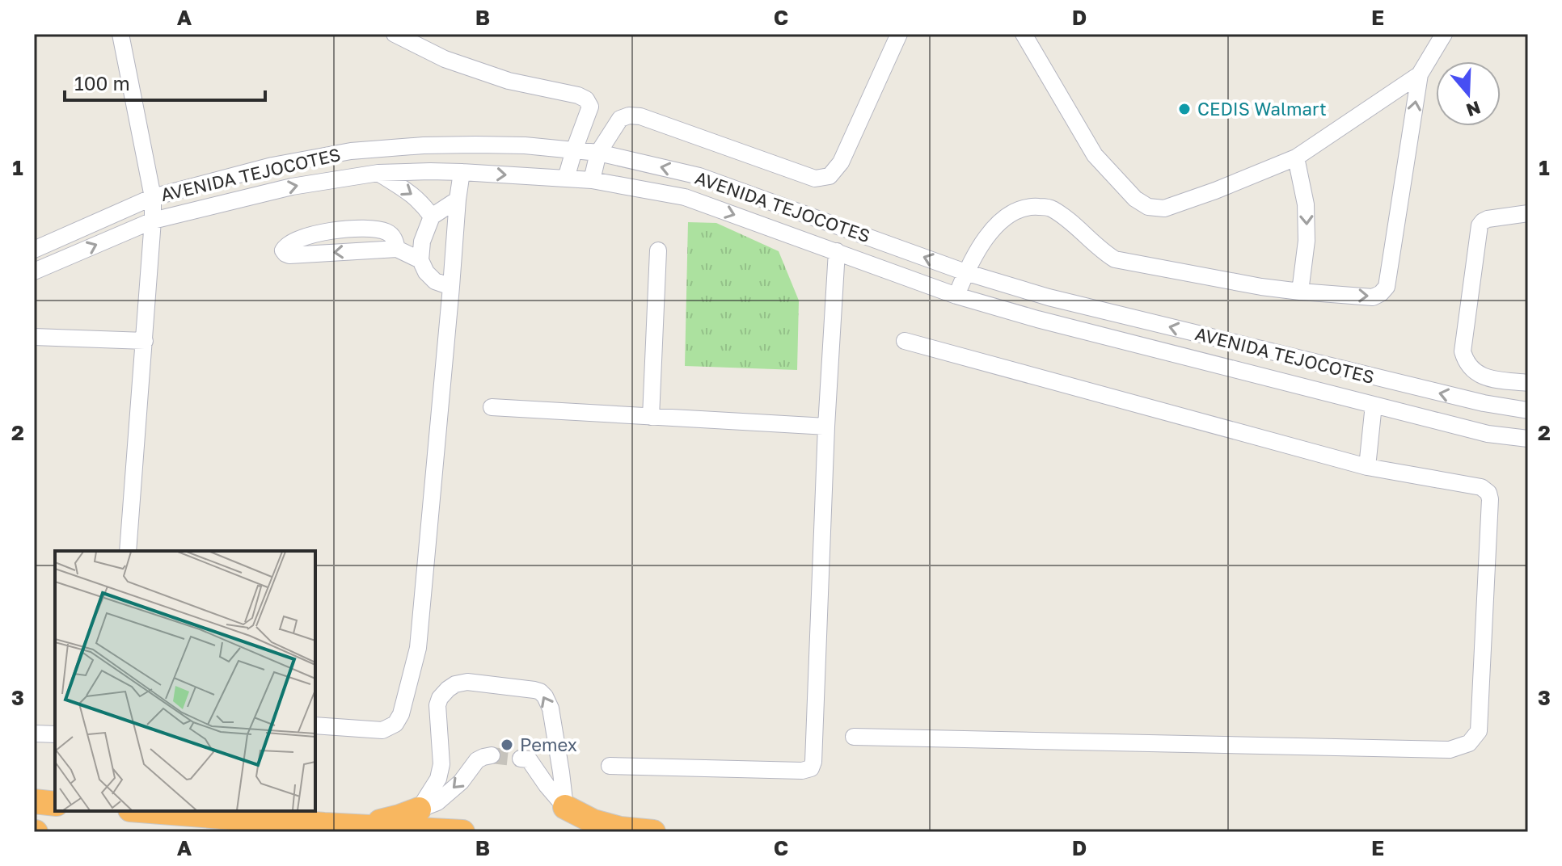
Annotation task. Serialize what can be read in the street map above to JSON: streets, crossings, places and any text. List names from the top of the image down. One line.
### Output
{"streets":{"street":["AVENIDA TEJOCOTES"]},"places":["CEDIS Walmart","Pemex"],"scale_bar":"100 m","north":"bottom","grid":{"columns":["A","B","C","D","E"],"rows":["1","2","3"]}}
